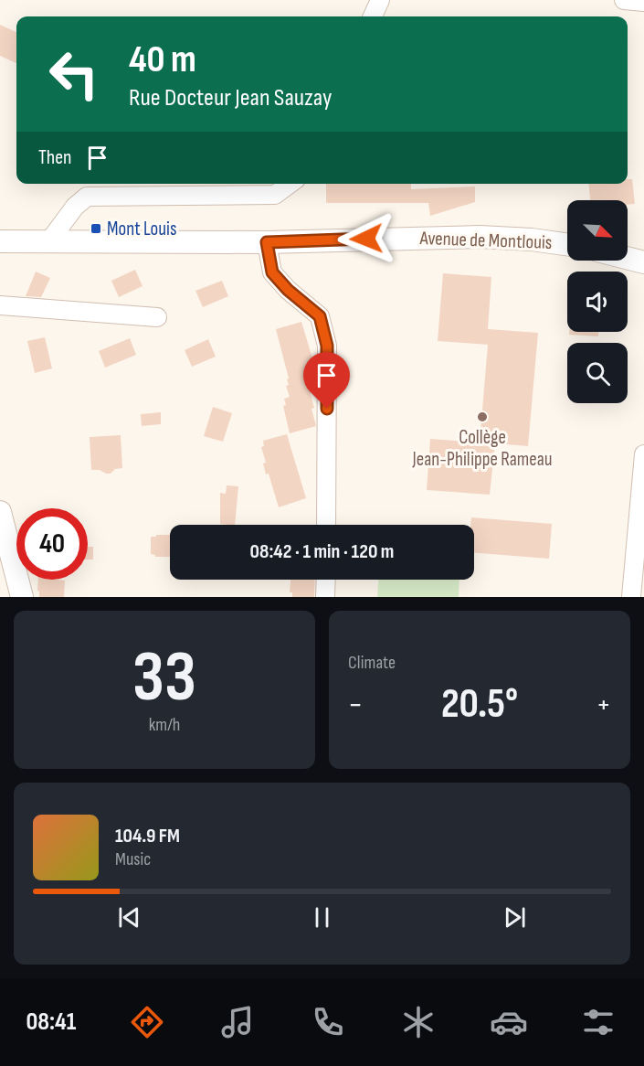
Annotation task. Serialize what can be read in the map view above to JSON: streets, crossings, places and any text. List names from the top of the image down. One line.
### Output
{"streets":{"street":["Avenue de Montlouis"]},"places":{"transit":["Mont Louis"],"other":["Collège Jean-Philippe Rameau"]},"north":"bottom right","page":{"turn":["40 m","Rue Docteur Jean Sauzay"],"then":"Then","limit":"40","trip":"08:42 · 1 min · 120 m","tile":[["33","km/h"],"Climate"],"heat":["−","20.5°","+"],"song":["104.9 FM","Music"],"tabs":"08:41"}}
